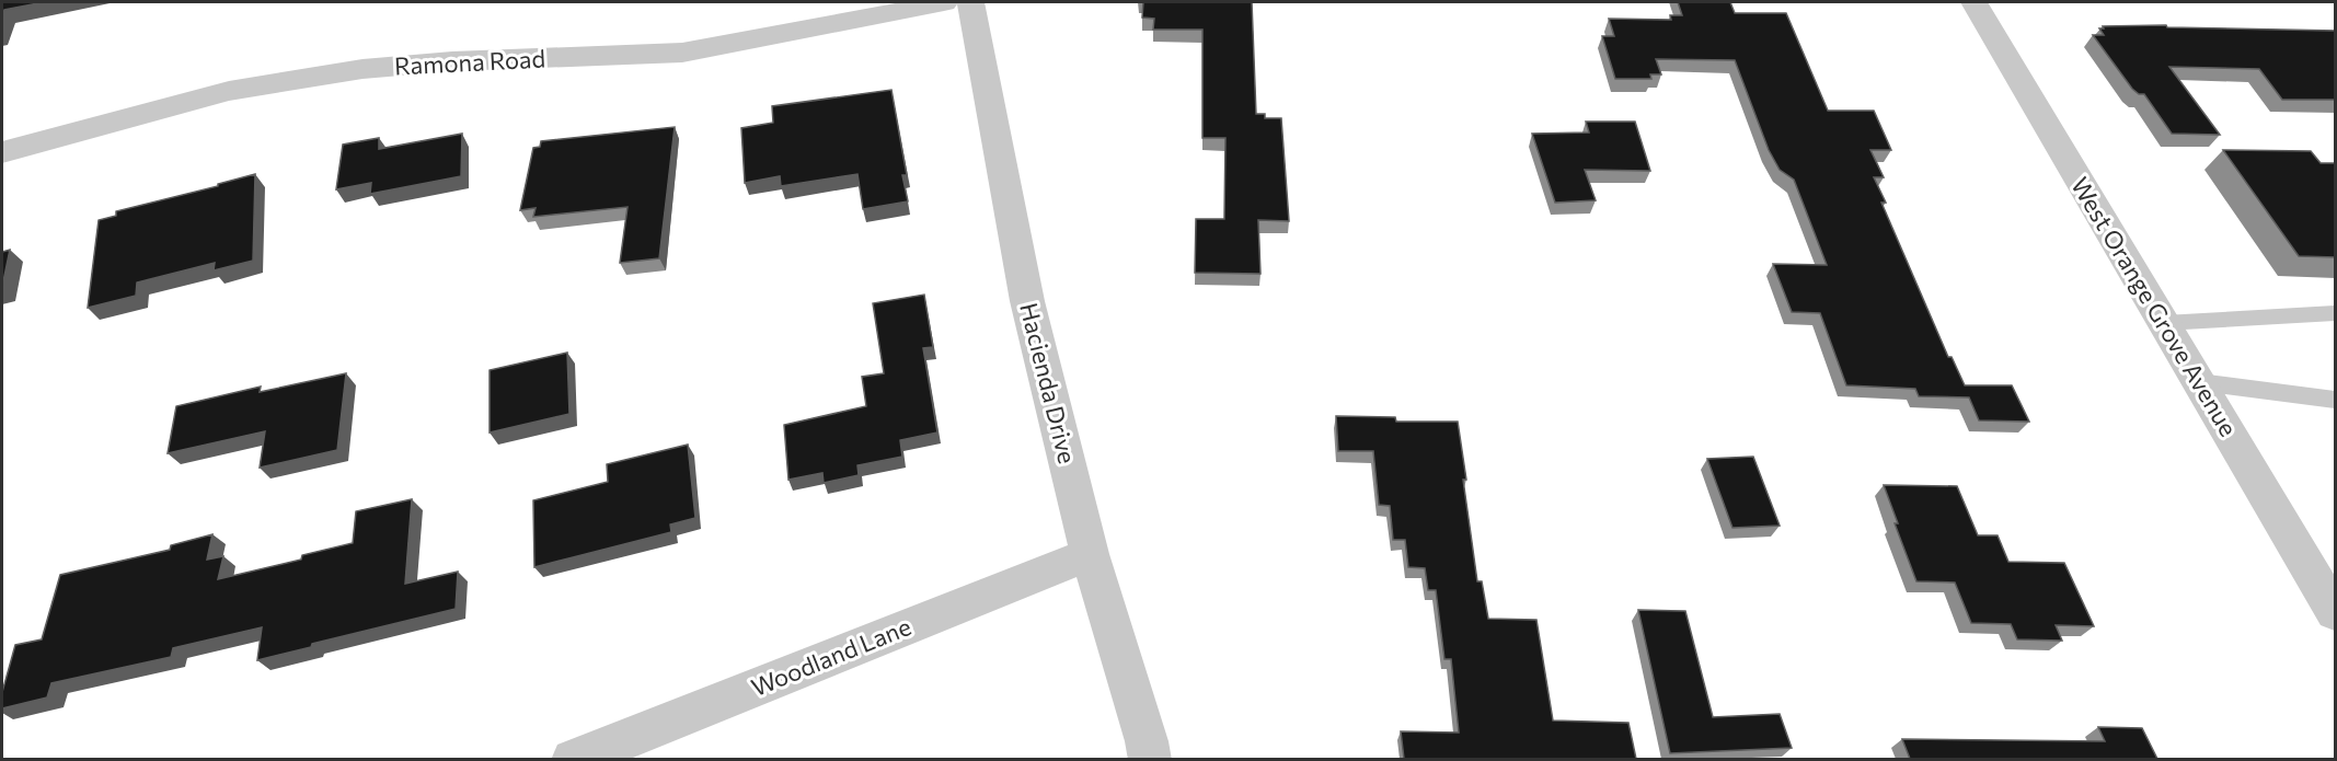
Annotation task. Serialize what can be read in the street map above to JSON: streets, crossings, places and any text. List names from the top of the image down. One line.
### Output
{"streets":{"street":["Ramona Road","West Orange Grove Avenue","Hacienda Drive","Woodland Lane"]},"crossings":[["Hacienda Drive","Woodland Lane"]]}
